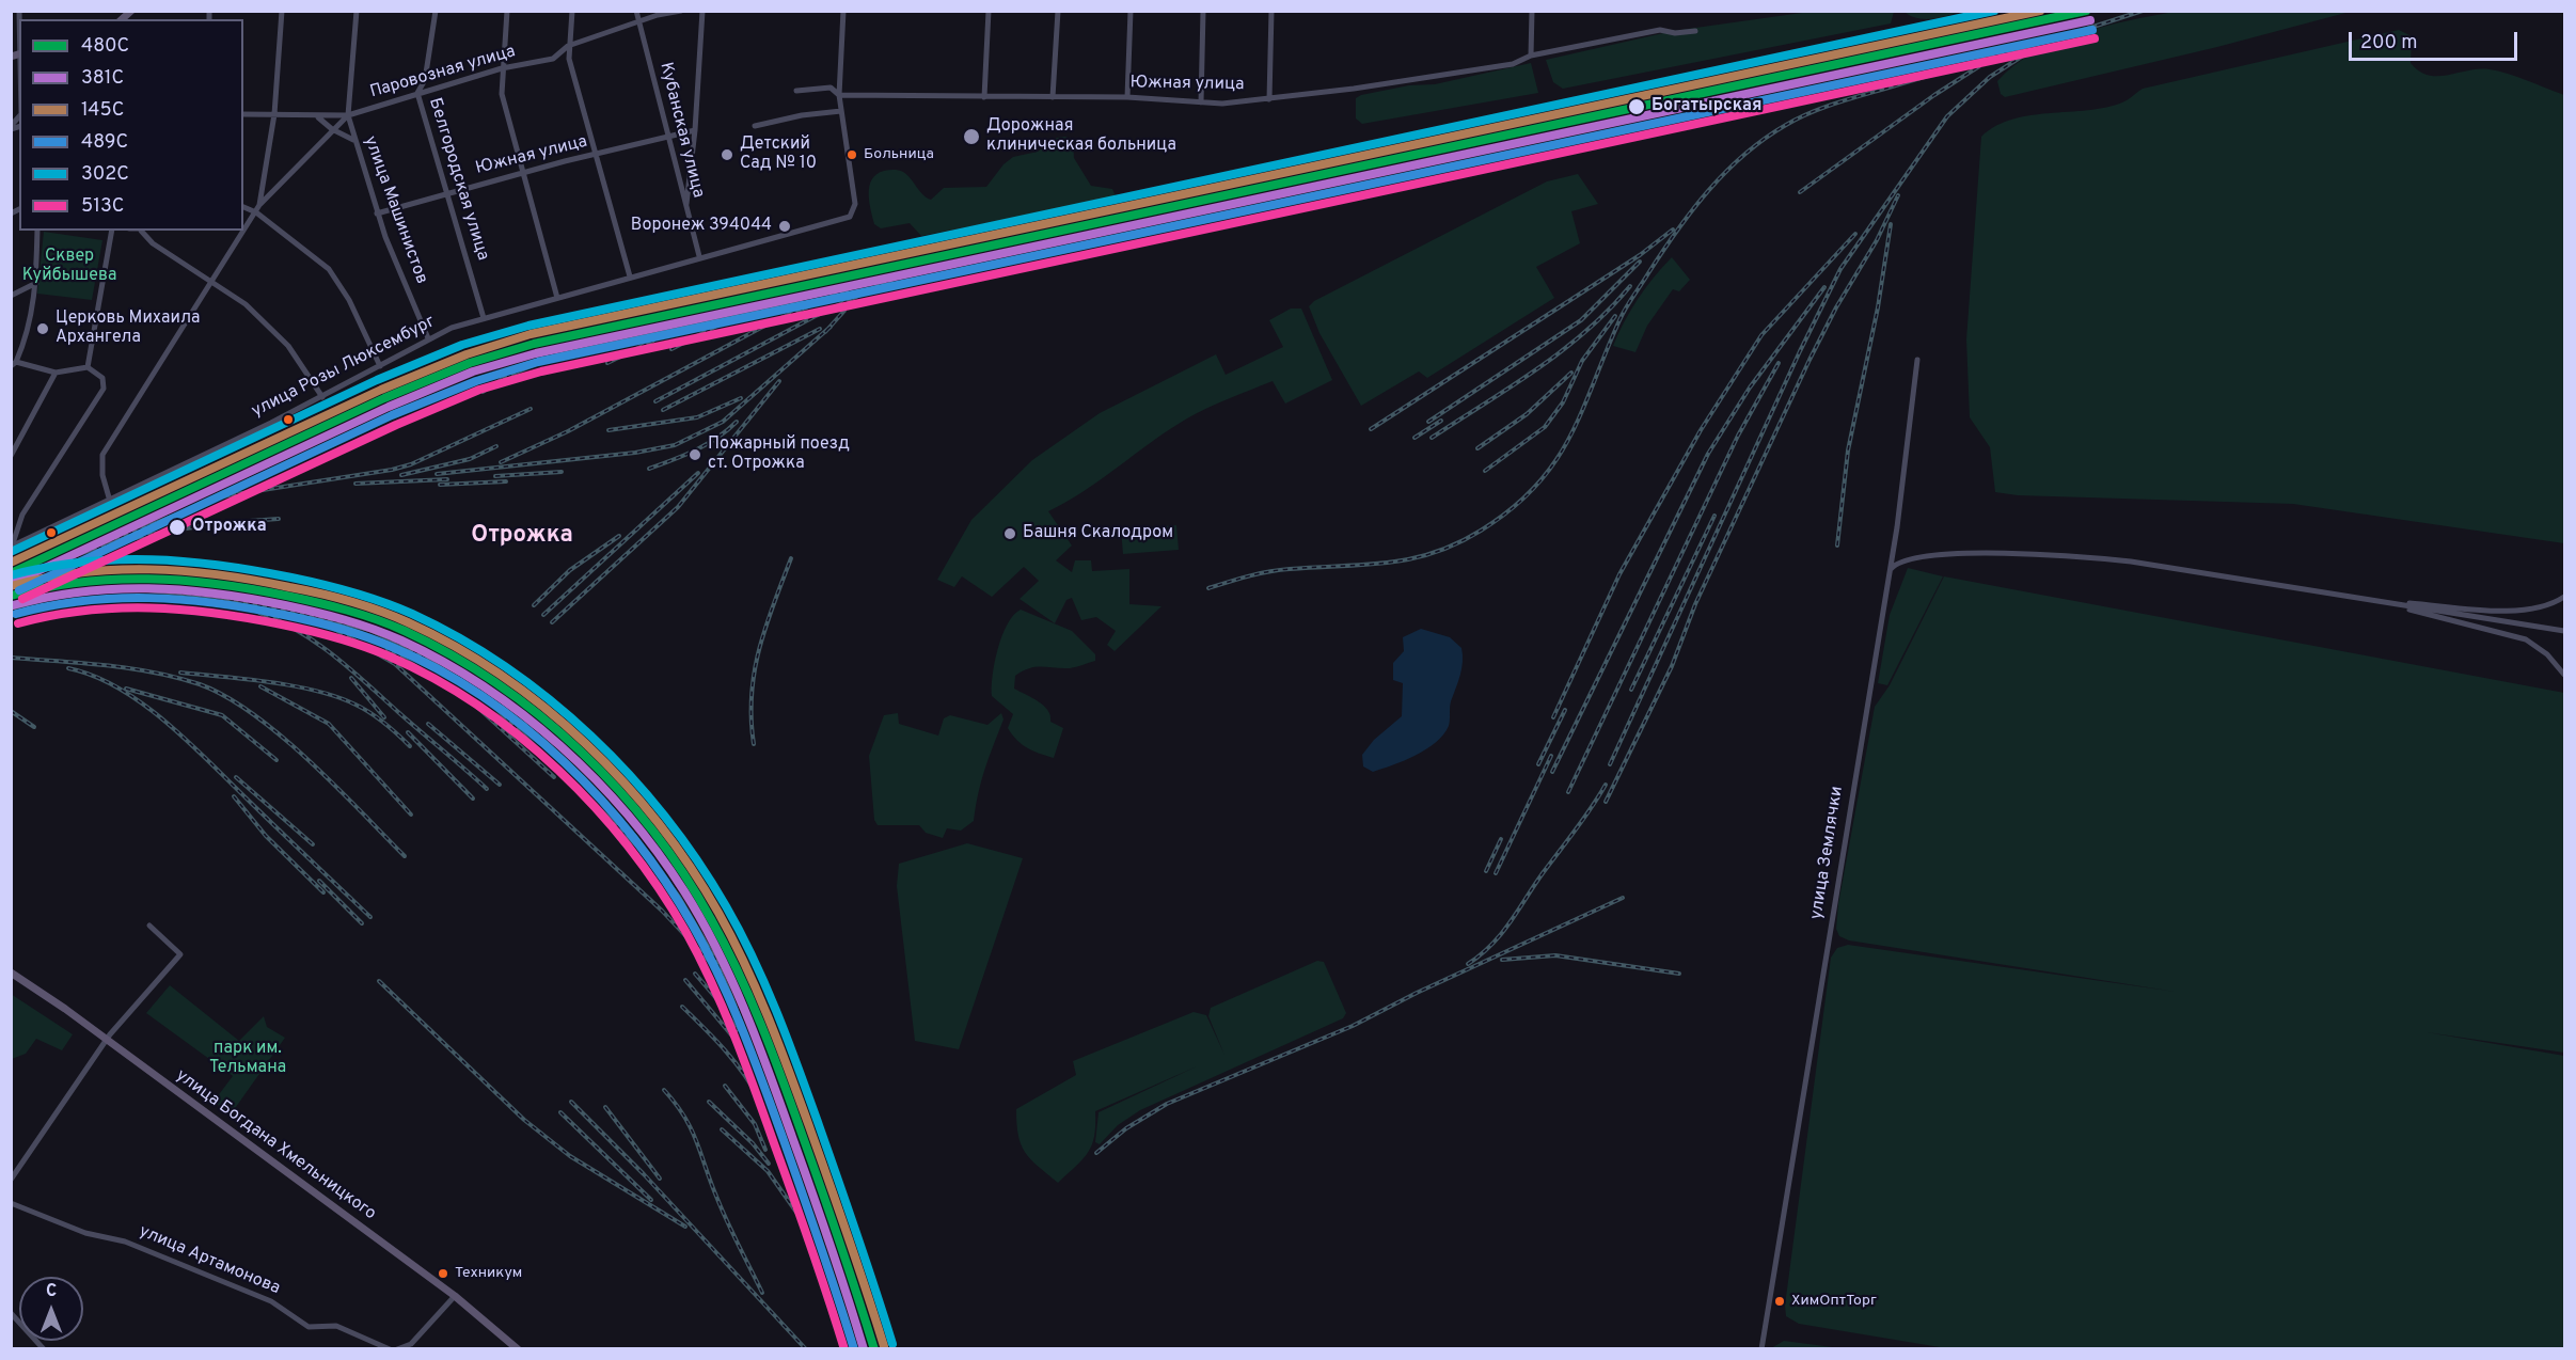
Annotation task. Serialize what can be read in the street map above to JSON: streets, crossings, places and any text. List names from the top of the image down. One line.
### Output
{"streets":{"main road":["улица Богдана Хмельницкого"],"street":["Паровозная улица","Южная улица","Кубанская улица","Белгородская улица","улица Машинистов","улица Розы Люксембург","улица Землячки","улица Артамонова"]},"crossings":[["Паровозная улица","Кубанская улица"],["Паровозная улица","Белгородская улица"],["Паровозная улица","улица Машинистов"],["Южная улица","Кубанская улица"],["Южная улица","Белгородская улица"],["Южная улица","улица Машинистов"],["Кубанская улица","улица Розы Люксембург"],["Белгородская улица","улица Розы Люксембург"],["улица Машинистов","улица Розы Люксембург"]],"districts":["Отрожка"],"parks":["Сквер Куйбышева","парк им. Тельмана"],"places":["Богатырская","Дорожная клиническая больница","Детский Сад № 10","Больница","Воронеж 394044","Церковь Михаила Архангела","Пожарный поезд ст. Отрожка","Отрожка","Башня Скалодром","Техникум","ХимОптТорг"],"lines":["transit line 480С","transit line 145С","transit line 302С","transit line 381С","transit line 489С","transit line 513С"],"legend":["480С","381С","145С","489С","302С","513С"],"scale_bar":"200 m","north":"top"}
